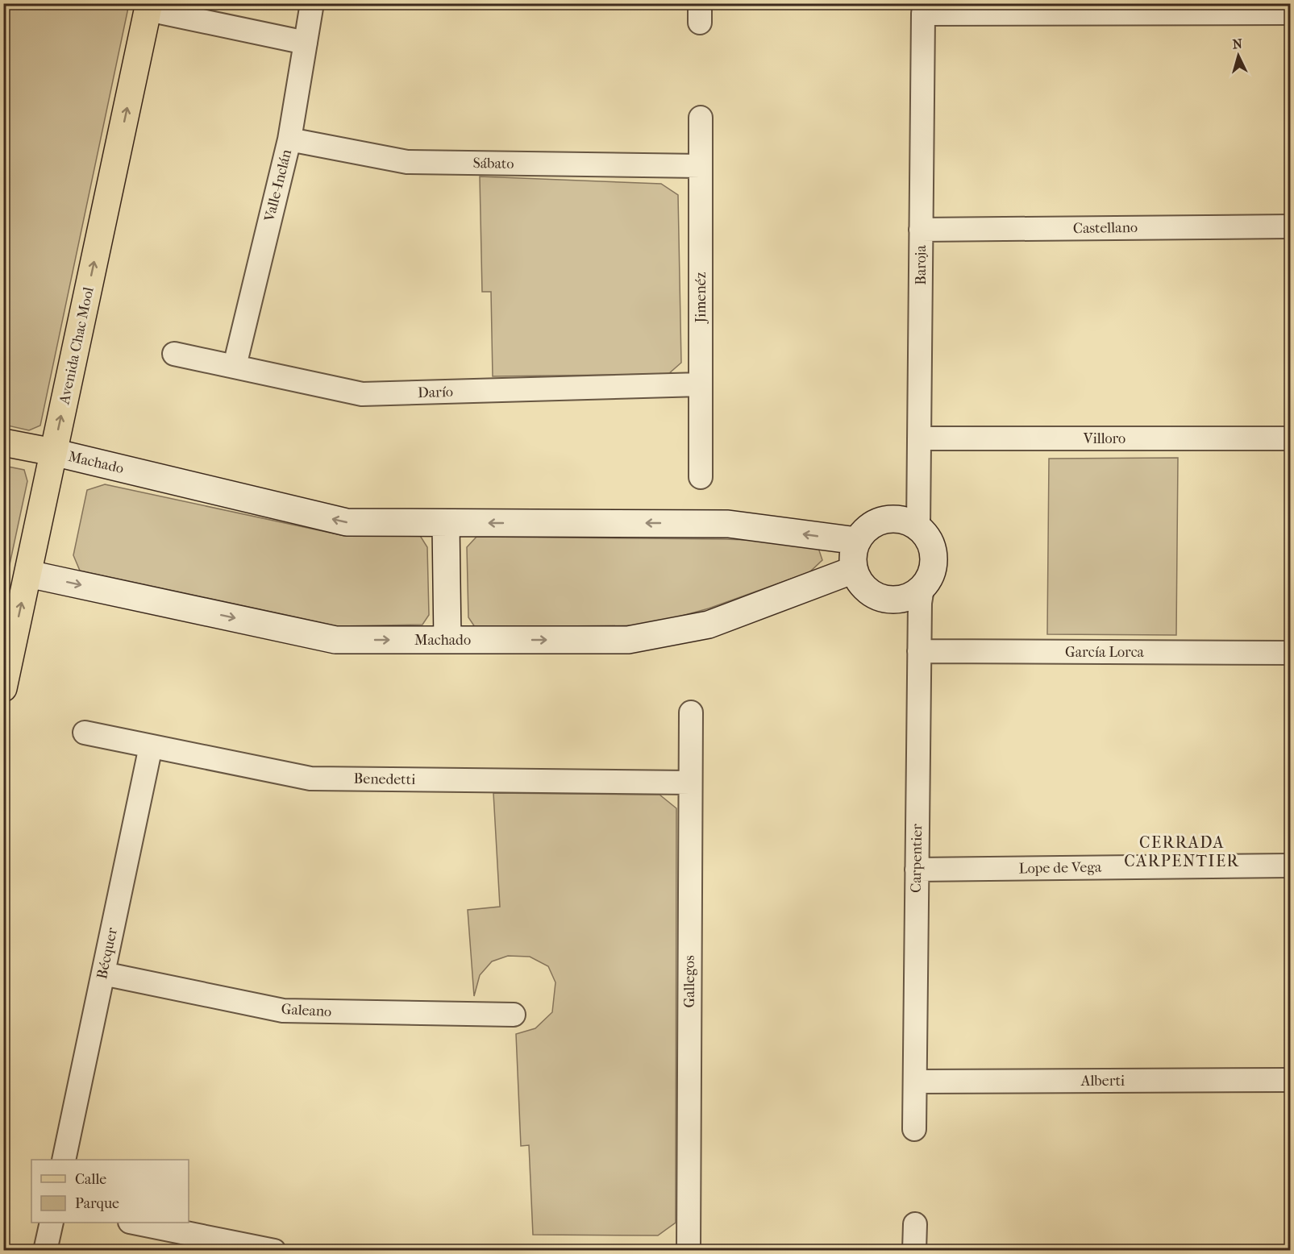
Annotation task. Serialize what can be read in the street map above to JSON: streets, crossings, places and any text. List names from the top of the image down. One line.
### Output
{"streets":{"main road":["Avenida Chac Mool"],"street":["Sábato","Valle-Inclán","Castellano","Baroja","Jimenéz","Darío","Villoro","Machado","García Lorca","Benedetti","Carpentier","Lope de Vega","Bécquer","Gallegos","Galeano","Alberti"]},"crossings":[["Sábato","Valle-Inclán"],["Sábato","Jimenéz"],["Valle-Inclán","Darío"],["Castellano","Baroja"],["Baroja","Villoro"],["Baroja","Machado"],["Baroja","Carpentier"],["Jimenéz","Darío"],["Avenida Chac Mool","Machado"],["Machado","Carpentier"],["García Lorca","Carpentier"],["Benedetti","Bécquer"],["Benedetti","Gallegos"],["Carpentier","Lope de Vega"],["Carpentier","Alberti"],["Bécquer","Galeano"]],"one_way":["Avenida Chac Mool"],"districts":["CERRADA CARPENTIER"],"legend":["Calle","Parque"],"north":"top"}
